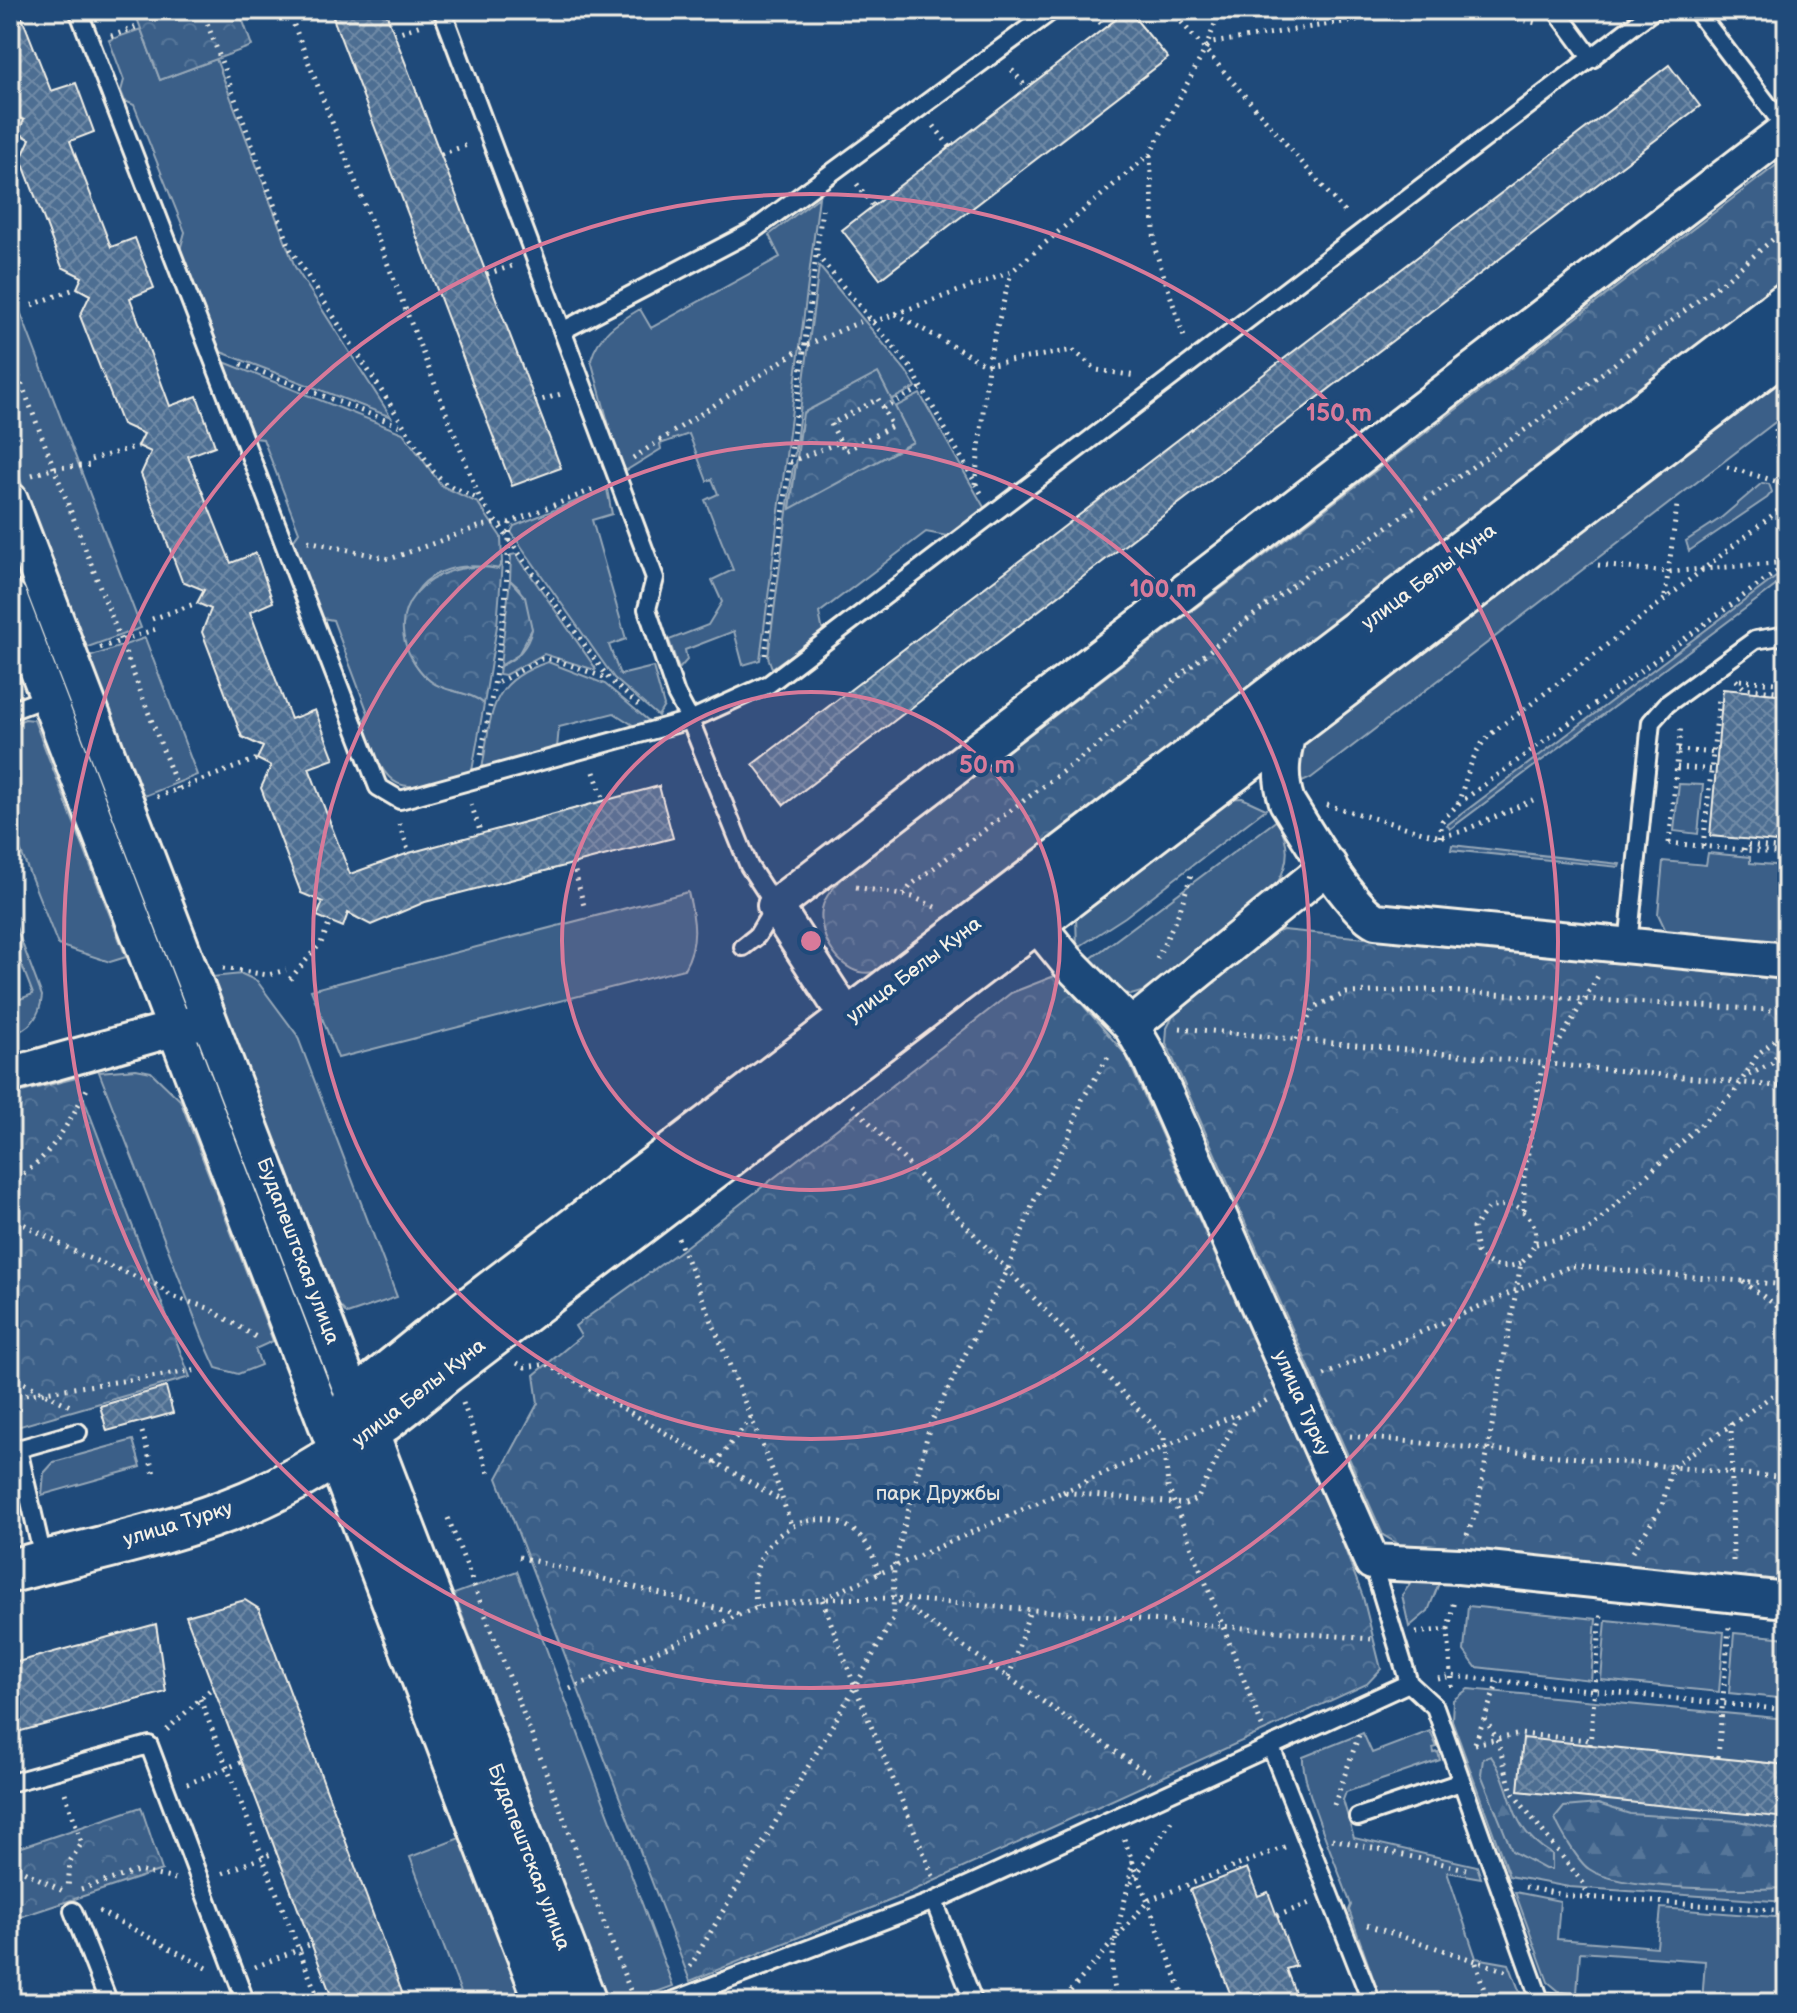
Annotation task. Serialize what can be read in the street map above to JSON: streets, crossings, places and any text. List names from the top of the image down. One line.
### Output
{"streets":{"street":["улица Белы Куна","Будапештская улица","улица Турку"]},"crossings":[["улица Белы Куна","Будапештская улица"],["улица Белы Куна","улица Турку"],["Будапештская улица","улица Турку"]],"parks":["парк Дружбы"],"rings":["150 m","100 m","50 m"]}
